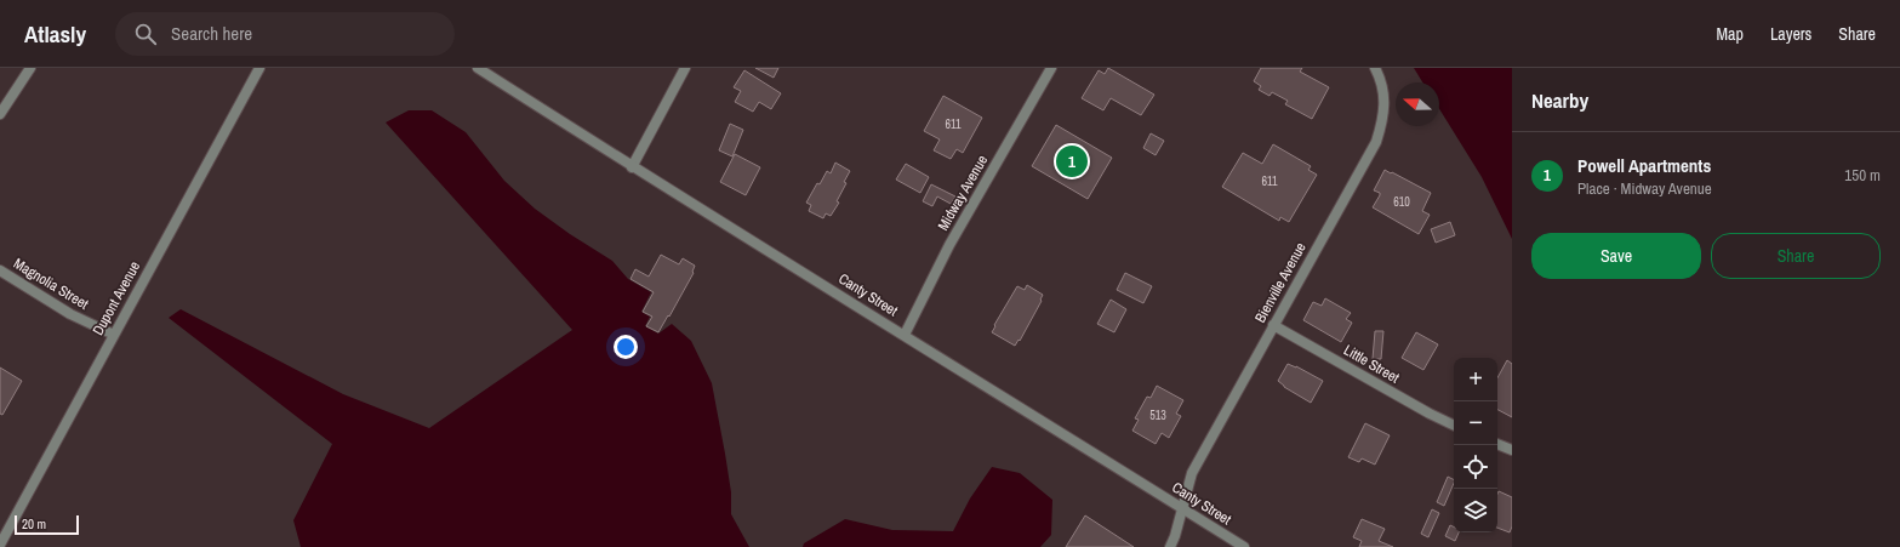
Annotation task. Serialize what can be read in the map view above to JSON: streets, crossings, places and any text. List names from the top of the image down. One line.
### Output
{"streets":{"street":["Midway Avenue","Bienville Avenue","Magnolia Street","Canty Street","Dupont Avenue","Little Street"]},"crossings":[["Midway Avenue","Canty Street"],["Bienville Avenue","Canty Street"],["Bienville Avenue","Little Street"],["Magnolia Street","Dupont Avenue"]],"house_numbers":["611","611","610","513"],"scale_bar":"20 m","north":"left","page":{"header":"Atlasly","search":"Search here","nav":["Map","Layers","Share"],"heading":"Nearby","list":[{"mark":"1","name":"Powell Apartments","note":"Place · Midway Avenue","value":"150 m"}],"pins":"1","buttons":["Save","Share"],"map_buttons":["+","−"],"scale":"20 m"}}
